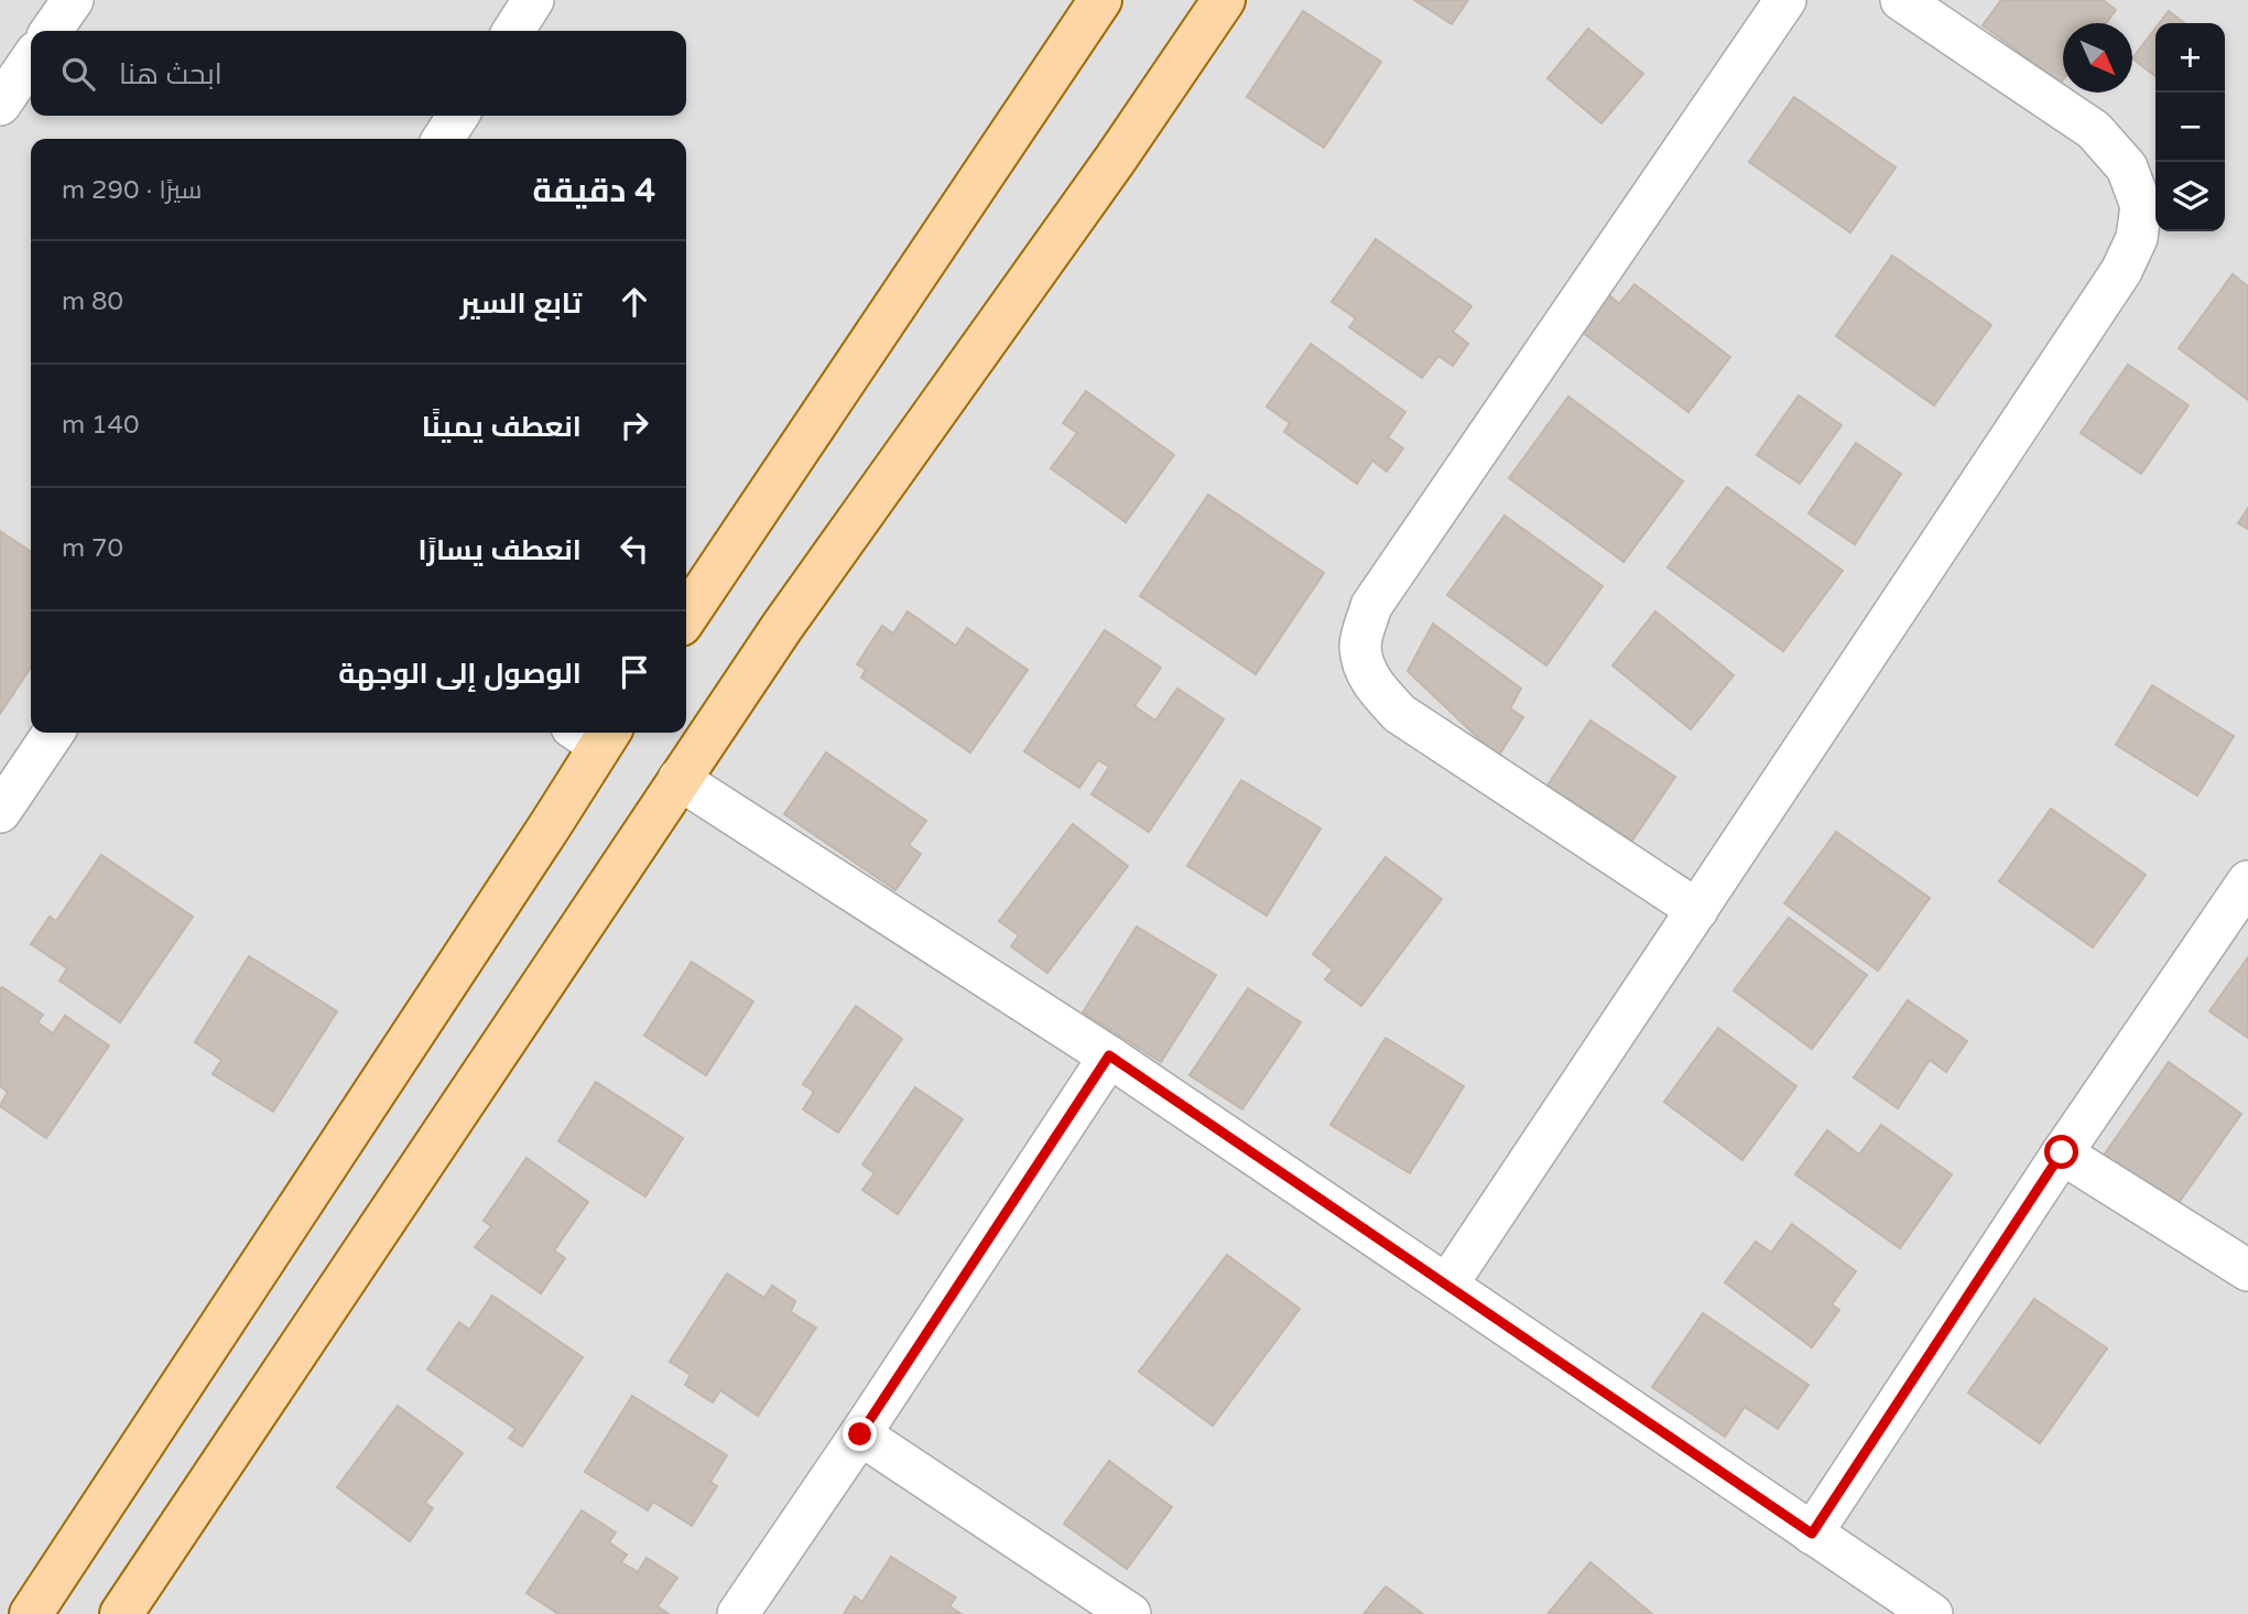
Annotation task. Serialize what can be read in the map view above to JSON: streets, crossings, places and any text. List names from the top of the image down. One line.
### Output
{"north":"bottom right","page":{"map_buttons":["+","−"],"search":"ابحث هنا","heading":["4 دقيقة","سيرًا · 290 m"],"list":[["تابع السير","80 m"],["انعطف يمينًا","140 m"],["انعطف يسارًا","70 m"],"الوصول إلى الوجهة"]}}
